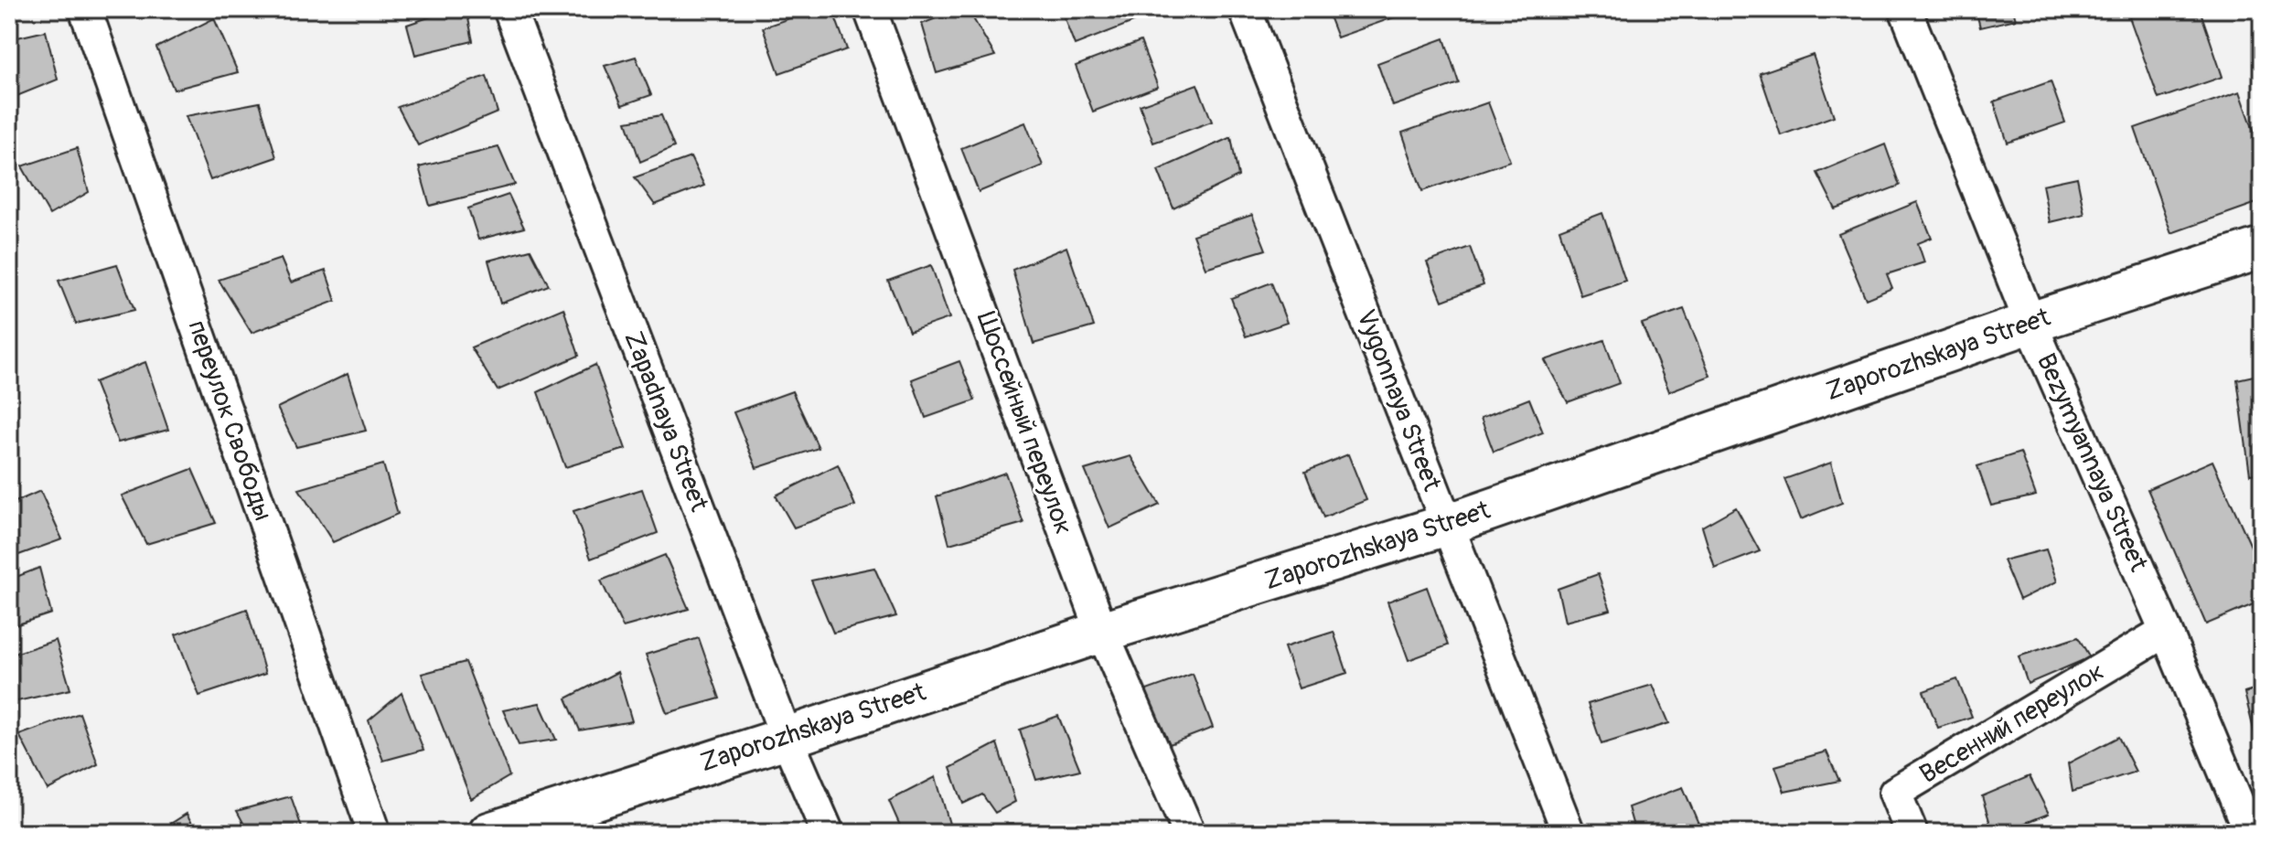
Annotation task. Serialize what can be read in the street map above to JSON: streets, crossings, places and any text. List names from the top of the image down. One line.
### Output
{"streets":{"street":["Zaporozhskaya Street","Vygonnaya Street","переулок Свободы","Zapadnaya Street","Шоссейный переулок","Bezymyannaya Street","Весенний переулок"]},"crossings":[["Zaporozhskaya Street","Vygonnaya Street"],["Zaporozhskaya Street","Zapadnaya Street"],["Zaporozhskaya Street","Шоссейный переулок"],["Zaporozhskaya Street","Bezymyannaya Street"],["Bezymyannaya Street","Весенний переулок"]]}
